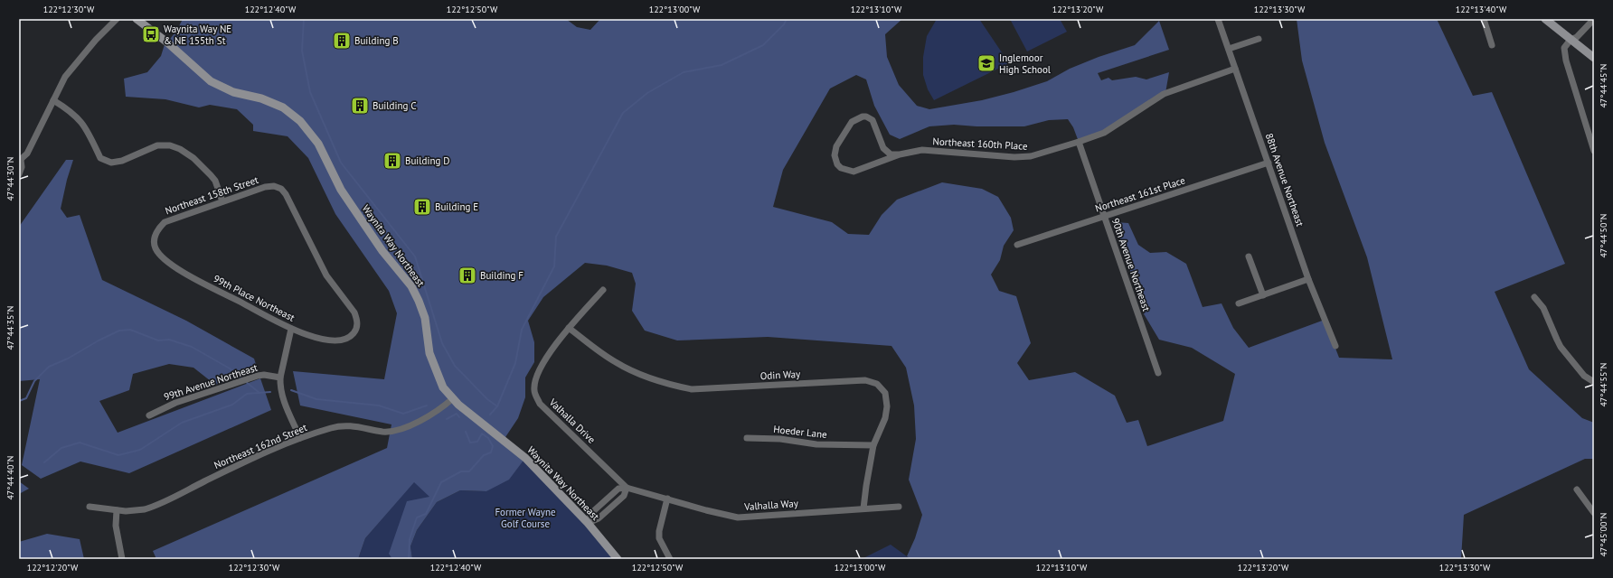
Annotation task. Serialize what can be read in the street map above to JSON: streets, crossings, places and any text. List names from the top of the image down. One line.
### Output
{"streets":{"main road":["Waynita Way Northeast"],"street":["Northeast 160th Place","88th Avenue Northeast","Northeast 161st Place","Northeast 158th Street","90th Avenue Northeast","99th Place Northeast","Odin Way","99th Avenue Northeast","Valhalla Drive","Hoeder Lane","Northeast 162nd Street","Valhalla Way"]},"crossings":[["Northeast 160th Place","88th Avenue Northeast"],["Northeast 160th Place","90th Avenue Northeast"],["88th Avenue Northeast","Northeast 161st Place"],["Northeast 161st Place","90th Avenue Northeast"],["Northeast 158th Street","99th Place Northeast"],["Waynita Way Northeast","Northeast 162nd Street"],["Odin Way","Valhalla Drive"],["Odin Way","Hoeder Lane"],["Odin Way","Valhalla Way"],["Valhalla Drive","Valhalla Way"]],"parks":["Former Wayne Golf Course"],"places":{"bus stop":["Waynita Way NE & NE 155th St"],"building":["Building B","Building C","Building D","Building E","Building F"],"school or university":["Inglemoor High School"]},"coordinates":["122°12'30\"W","122°12'40\"W","122°12'50\"W","122°13'00\"W","122°13'10\"W","122°13'20\"W","122°13'30\"W","122°13'40\"W","47°44'45\"N","47°44'30\"N","47°44'50\"N","47°44'35\"N","47°44'55\"N","47°44'40\"N","47°45'00\"N","122°12'20\"W"]}
